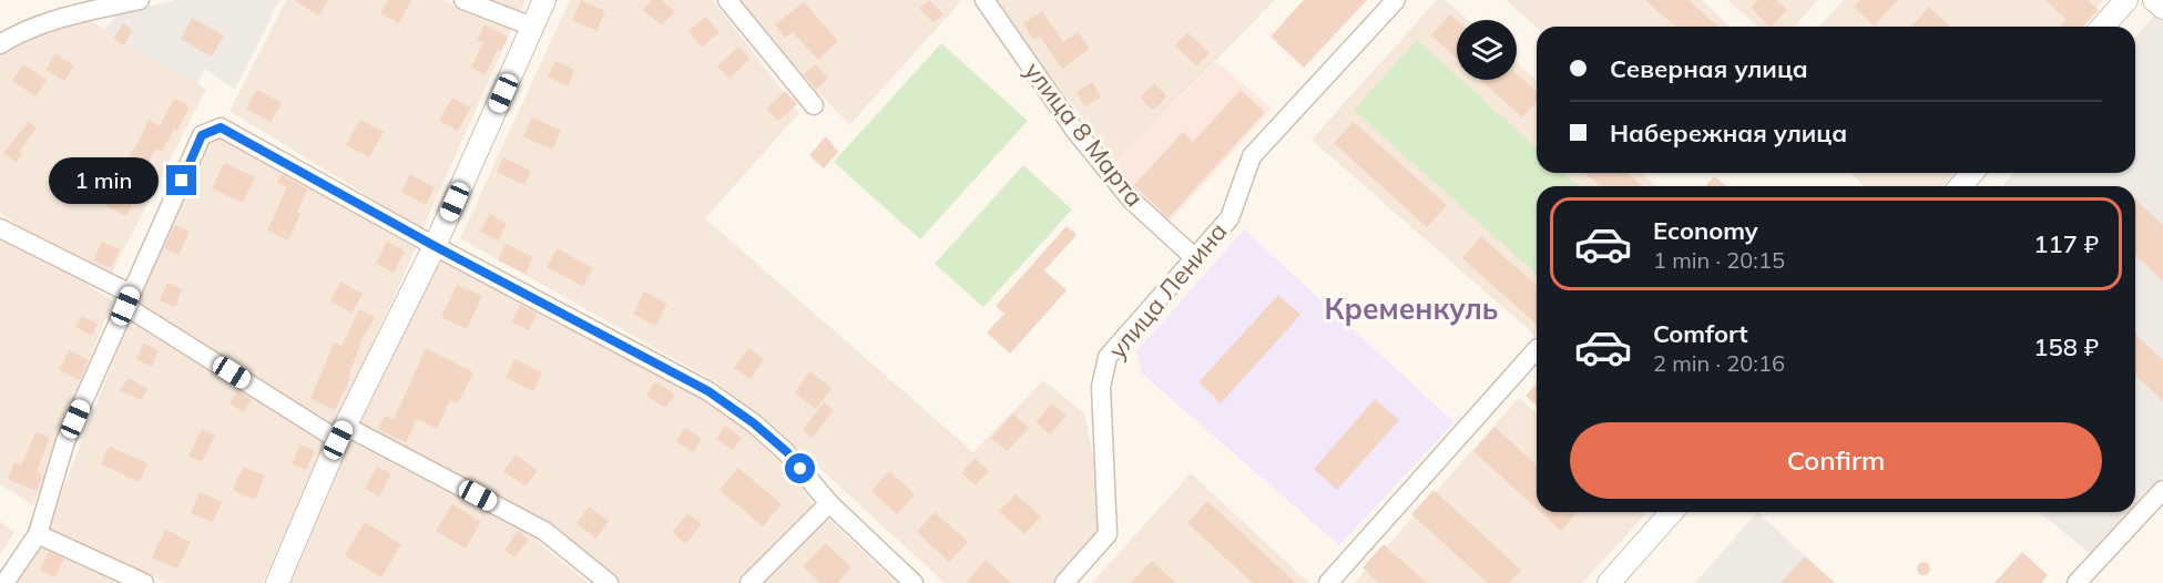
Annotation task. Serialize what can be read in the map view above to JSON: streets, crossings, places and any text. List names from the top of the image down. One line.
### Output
{"streets":{"street":["улица 8 Марта","улица Ленина"]},"crossings":[["улица 8 Марта","улица Ленина"]],"districts":["Кременкуль"],"page":{"banner":["Северная улица","Набережная улица"],"bubble":"1 min","list":[{"name":"Economy","note":"1 min · 20:15","value":"117 ₽"},{"name":"Comfort","note":"2 min · 20:16","value":"158 ₽"}],"buttons":"Confirm"}}
